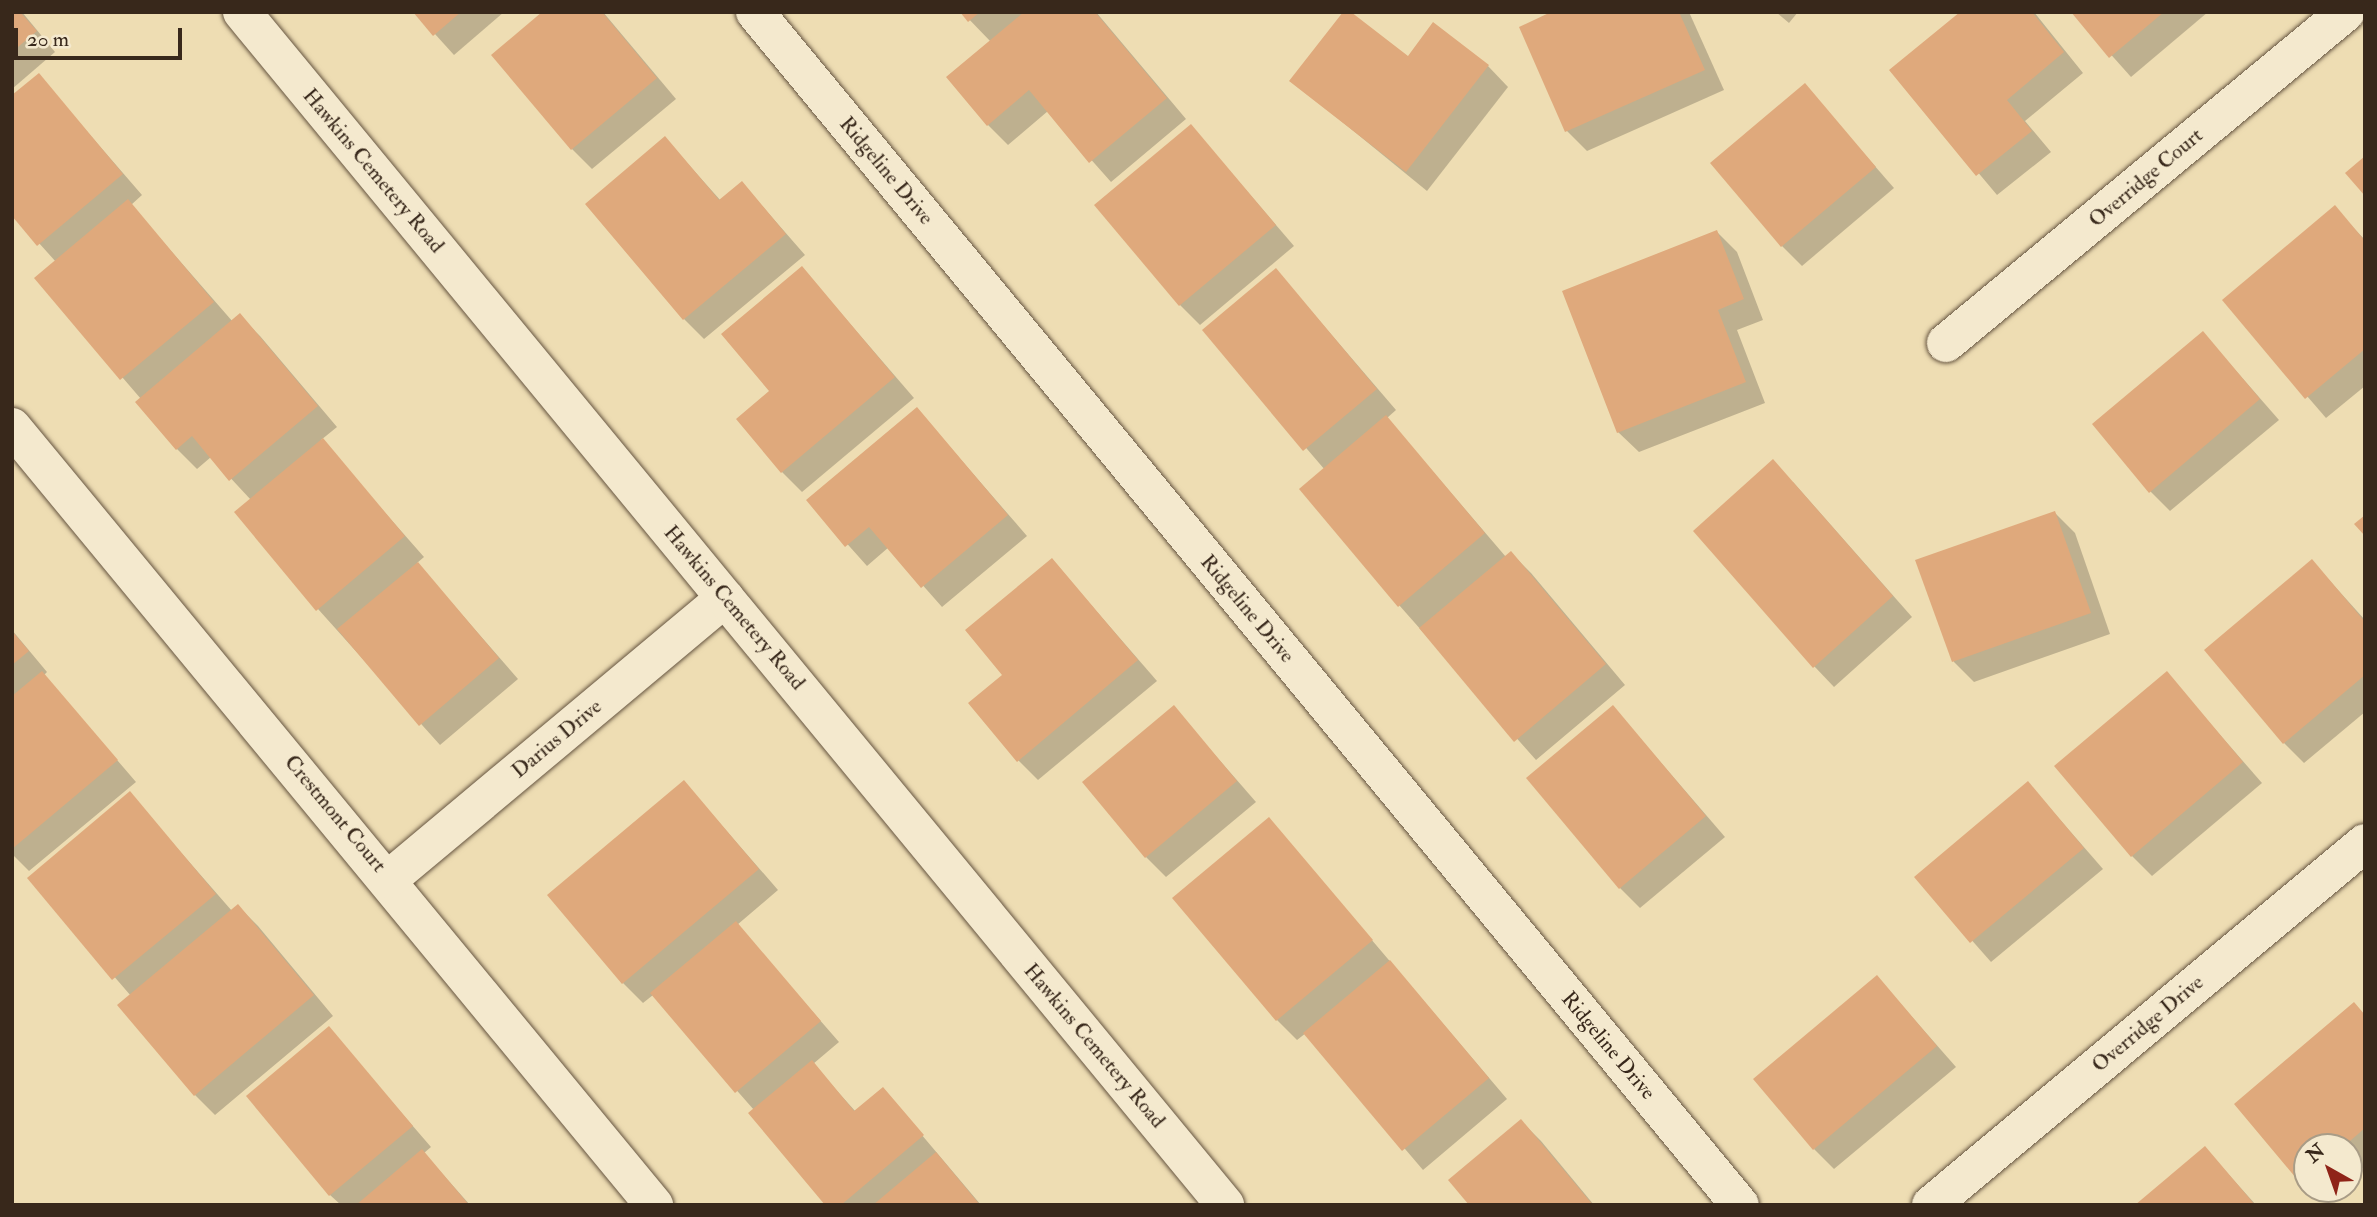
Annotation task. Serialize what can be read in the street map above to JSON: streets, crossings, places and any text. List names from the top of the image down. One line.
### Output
{"streets":{"street":["Hawkins Cemetery Road","Ridgeline Drive","Overridge Court","Darius Drive","Crestmont Court","Overridge Drive"]},"crossings":[["Hawkins Cemetery Road","Darius Drive"],["Darius Drive","Crestmont Court"]],"scale_bar":"20 m","north":"top left"}
